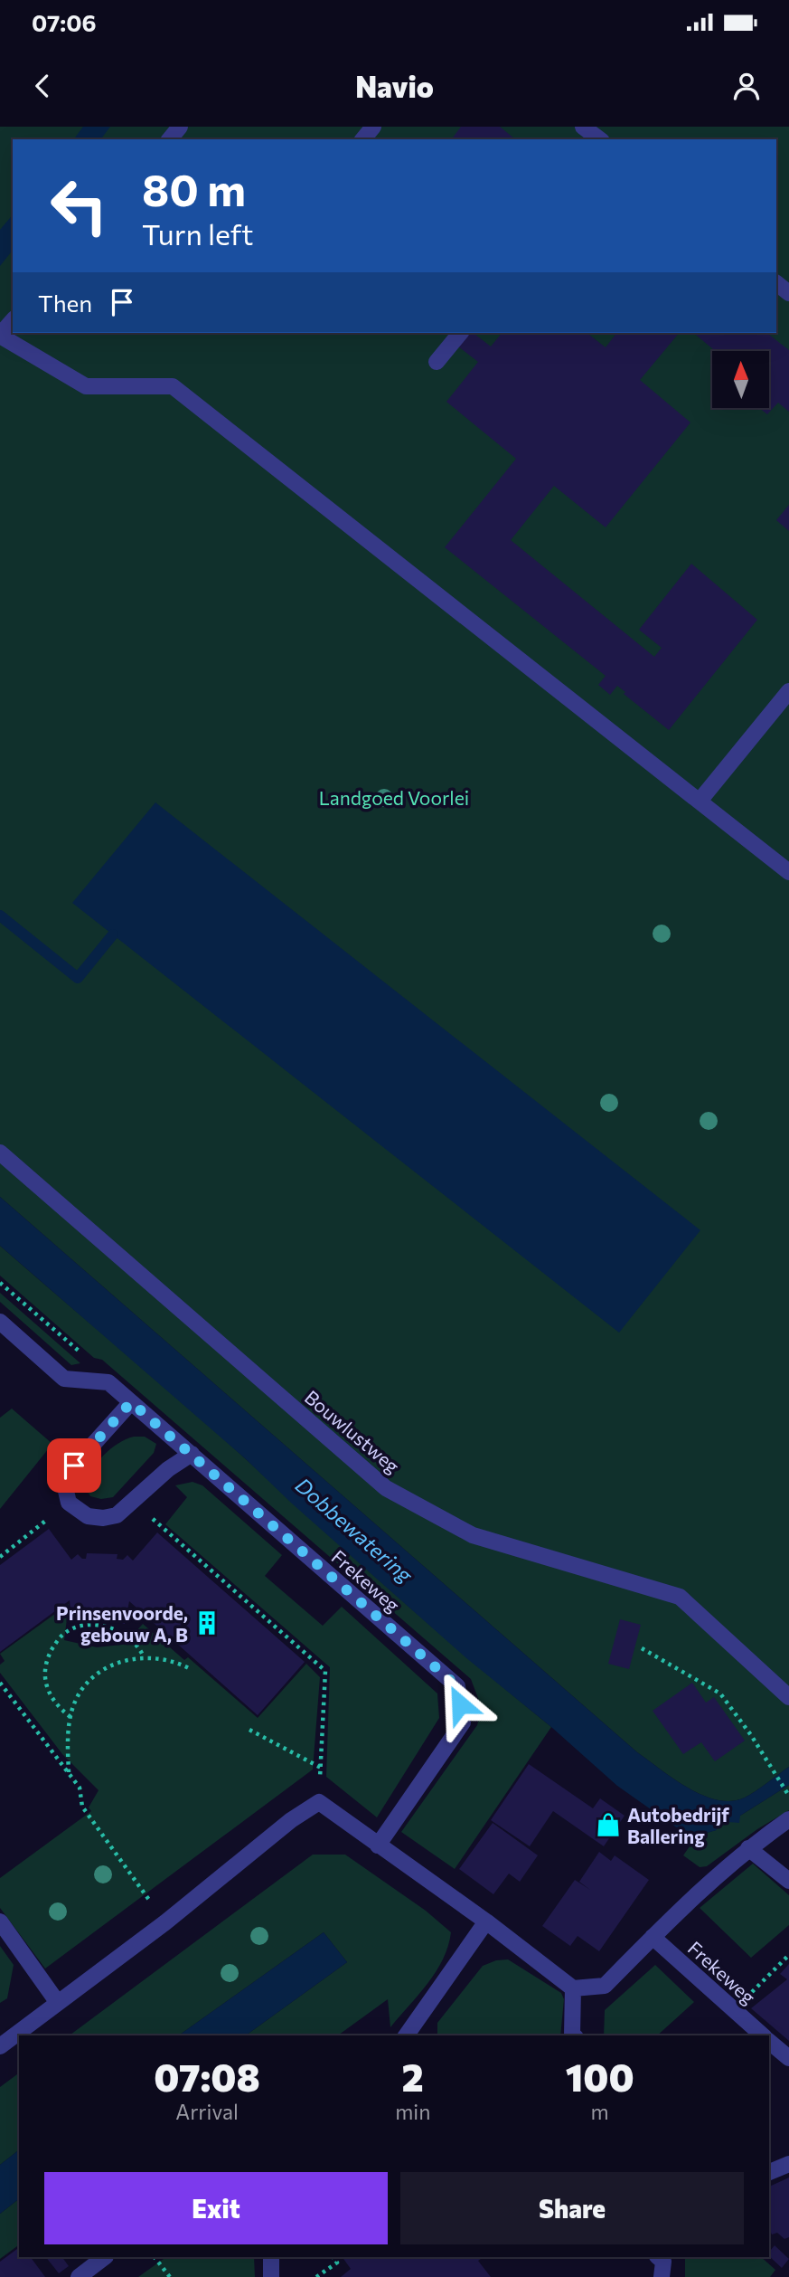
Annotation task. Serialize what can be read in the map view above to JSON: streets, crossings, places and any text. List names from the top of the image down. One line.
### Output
{"streets":{"street":["Bouwlustweg","Frekeweg"]},"water":["Dobbewatering"],"parks":["Landgoed Voorlei"],"places":{"building":["Prinsenvoorde, gebouw A, B"],"shop":["Autobedrijf Ballering"]},"north":"top","page":{"status":"07:06","header":"Navio","turn":["80 m","Turn left"],"then":"Then","eta":["07:08","Arrival","2","min","100","m"],"buttons":["Exit","Share"]}}
